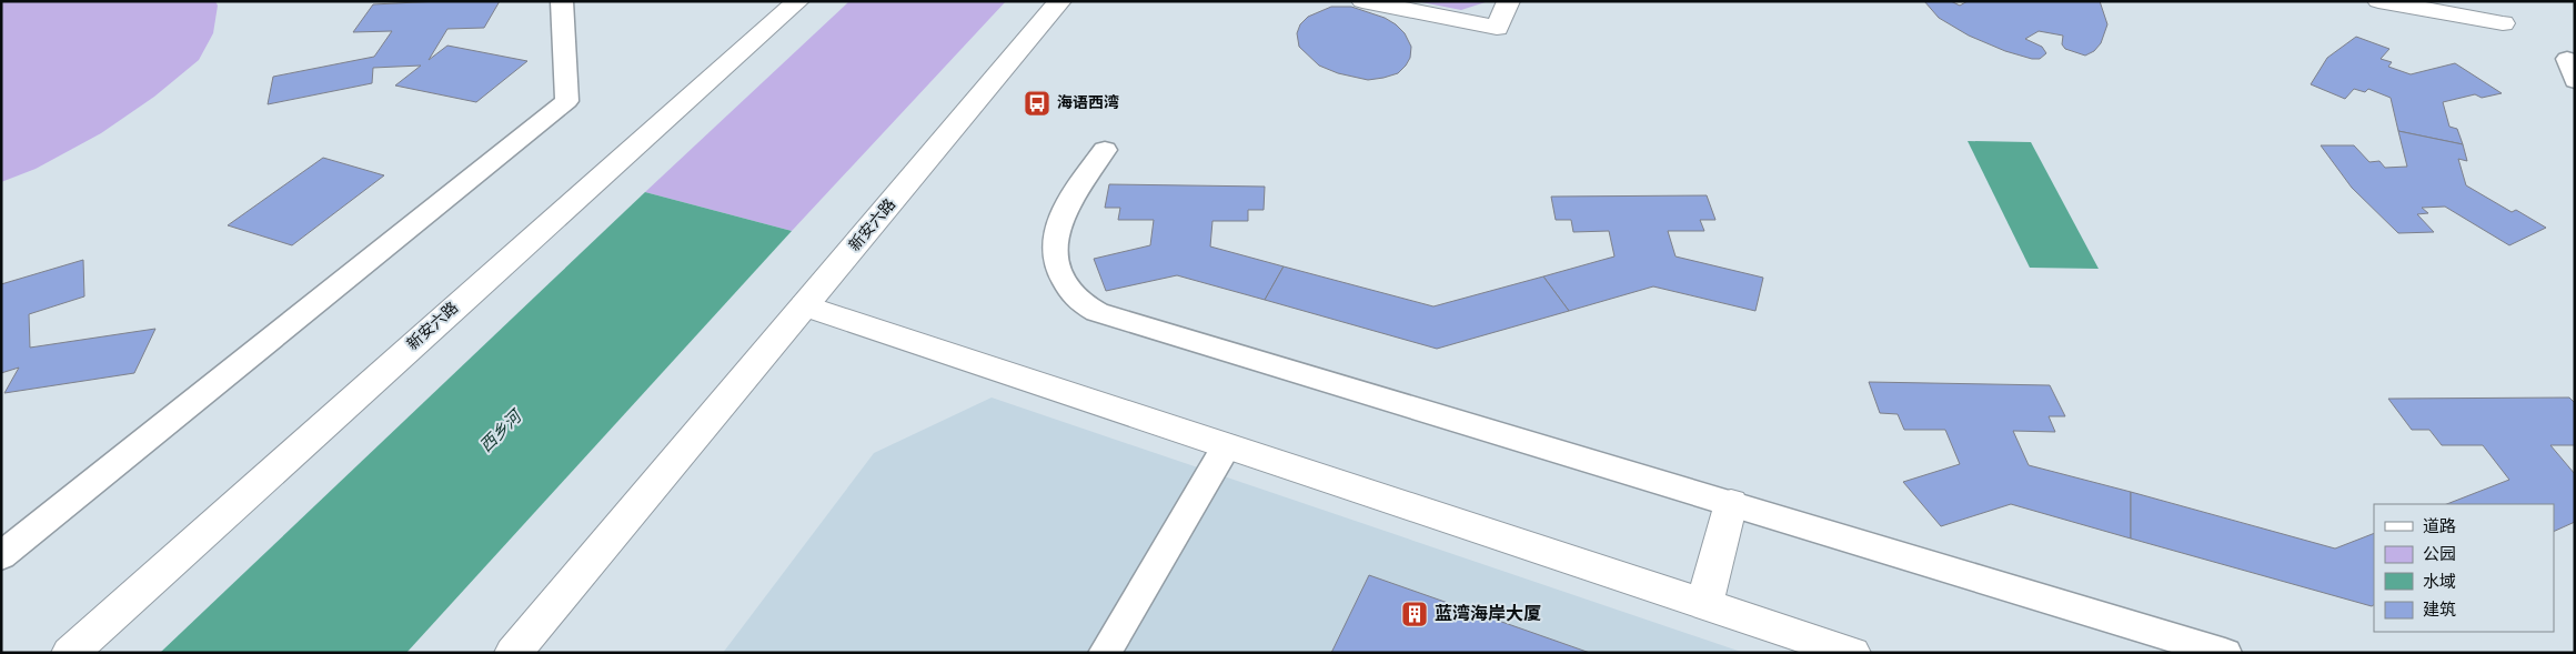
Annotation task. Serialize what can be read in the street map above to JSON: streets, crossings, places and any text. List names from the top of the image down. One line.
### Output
{"streets":{"main road":["新安六路"]},"water":["西乡河"],"places":{"bus stop":["海语西湾"],"building":["蓝湾海岸大厦"]},"legend":["道路","公园","水域","建筑"]}
